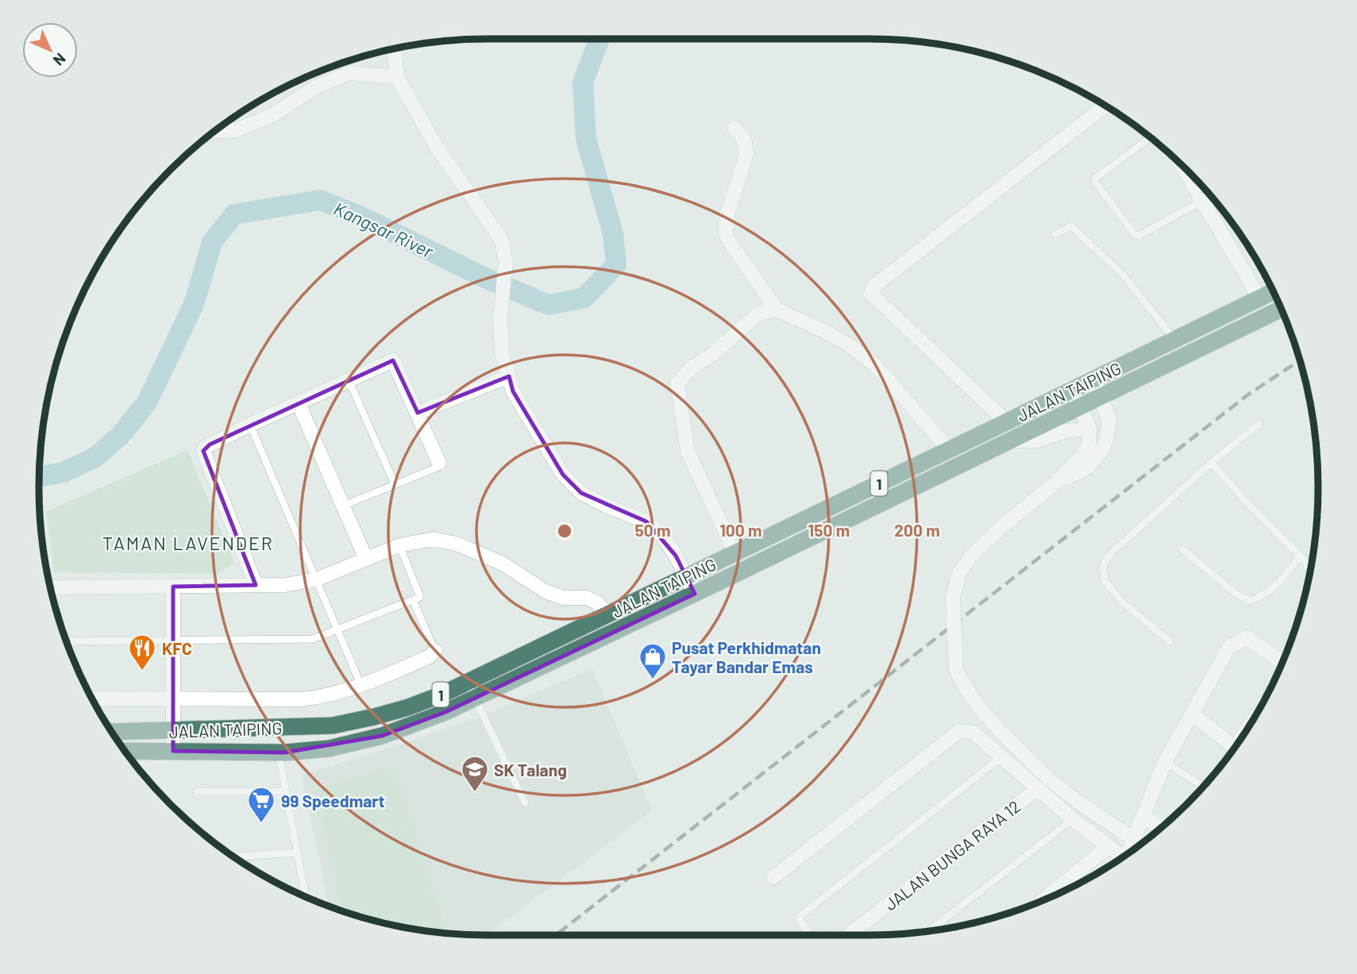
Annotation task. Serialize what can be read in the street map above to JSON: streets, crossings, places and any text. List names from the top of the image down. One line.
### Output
{"streets":{"highway":["JALAN TAIPING","1"],"street":["JALAN BUNGA RAYA 12"]},"districts":["TAMAN LAVENDER"],"water":["Kangsar River"],"places":{"restaurant":["KFC"],"shop":["Pusat Perkhidmatan Tayar Bandar Emas"],"school or university":["SK Talang"],"supermarket":["99 Speedmart"]},"north":"bottom right","rings":["50 m","100 m","150 m","200 m"]}
